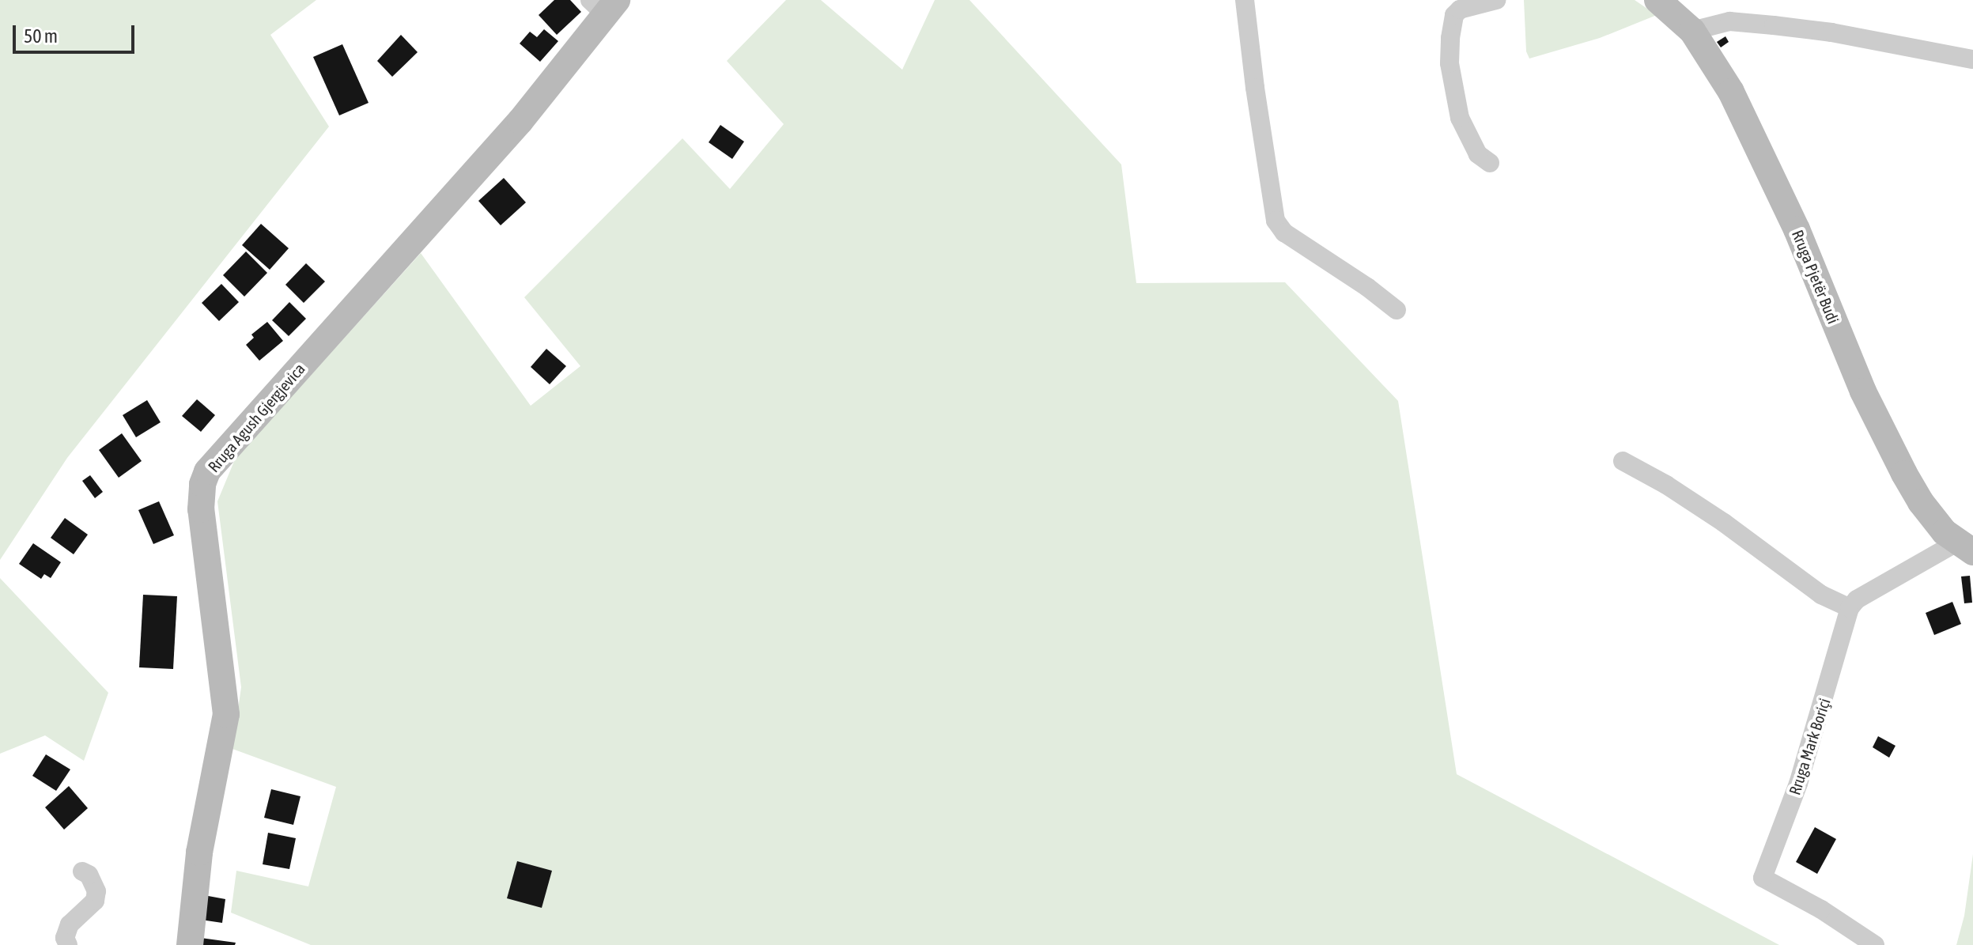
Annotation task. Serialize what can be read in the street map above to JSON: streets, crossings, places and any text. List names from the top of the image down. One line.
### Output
{"streets":{"main road":["Rruga Pjetër Budi","Rruga Agush Gjergjevica"],"street":["Rruga Mark Boriçi"]},"scale_bar":"50 m"}
